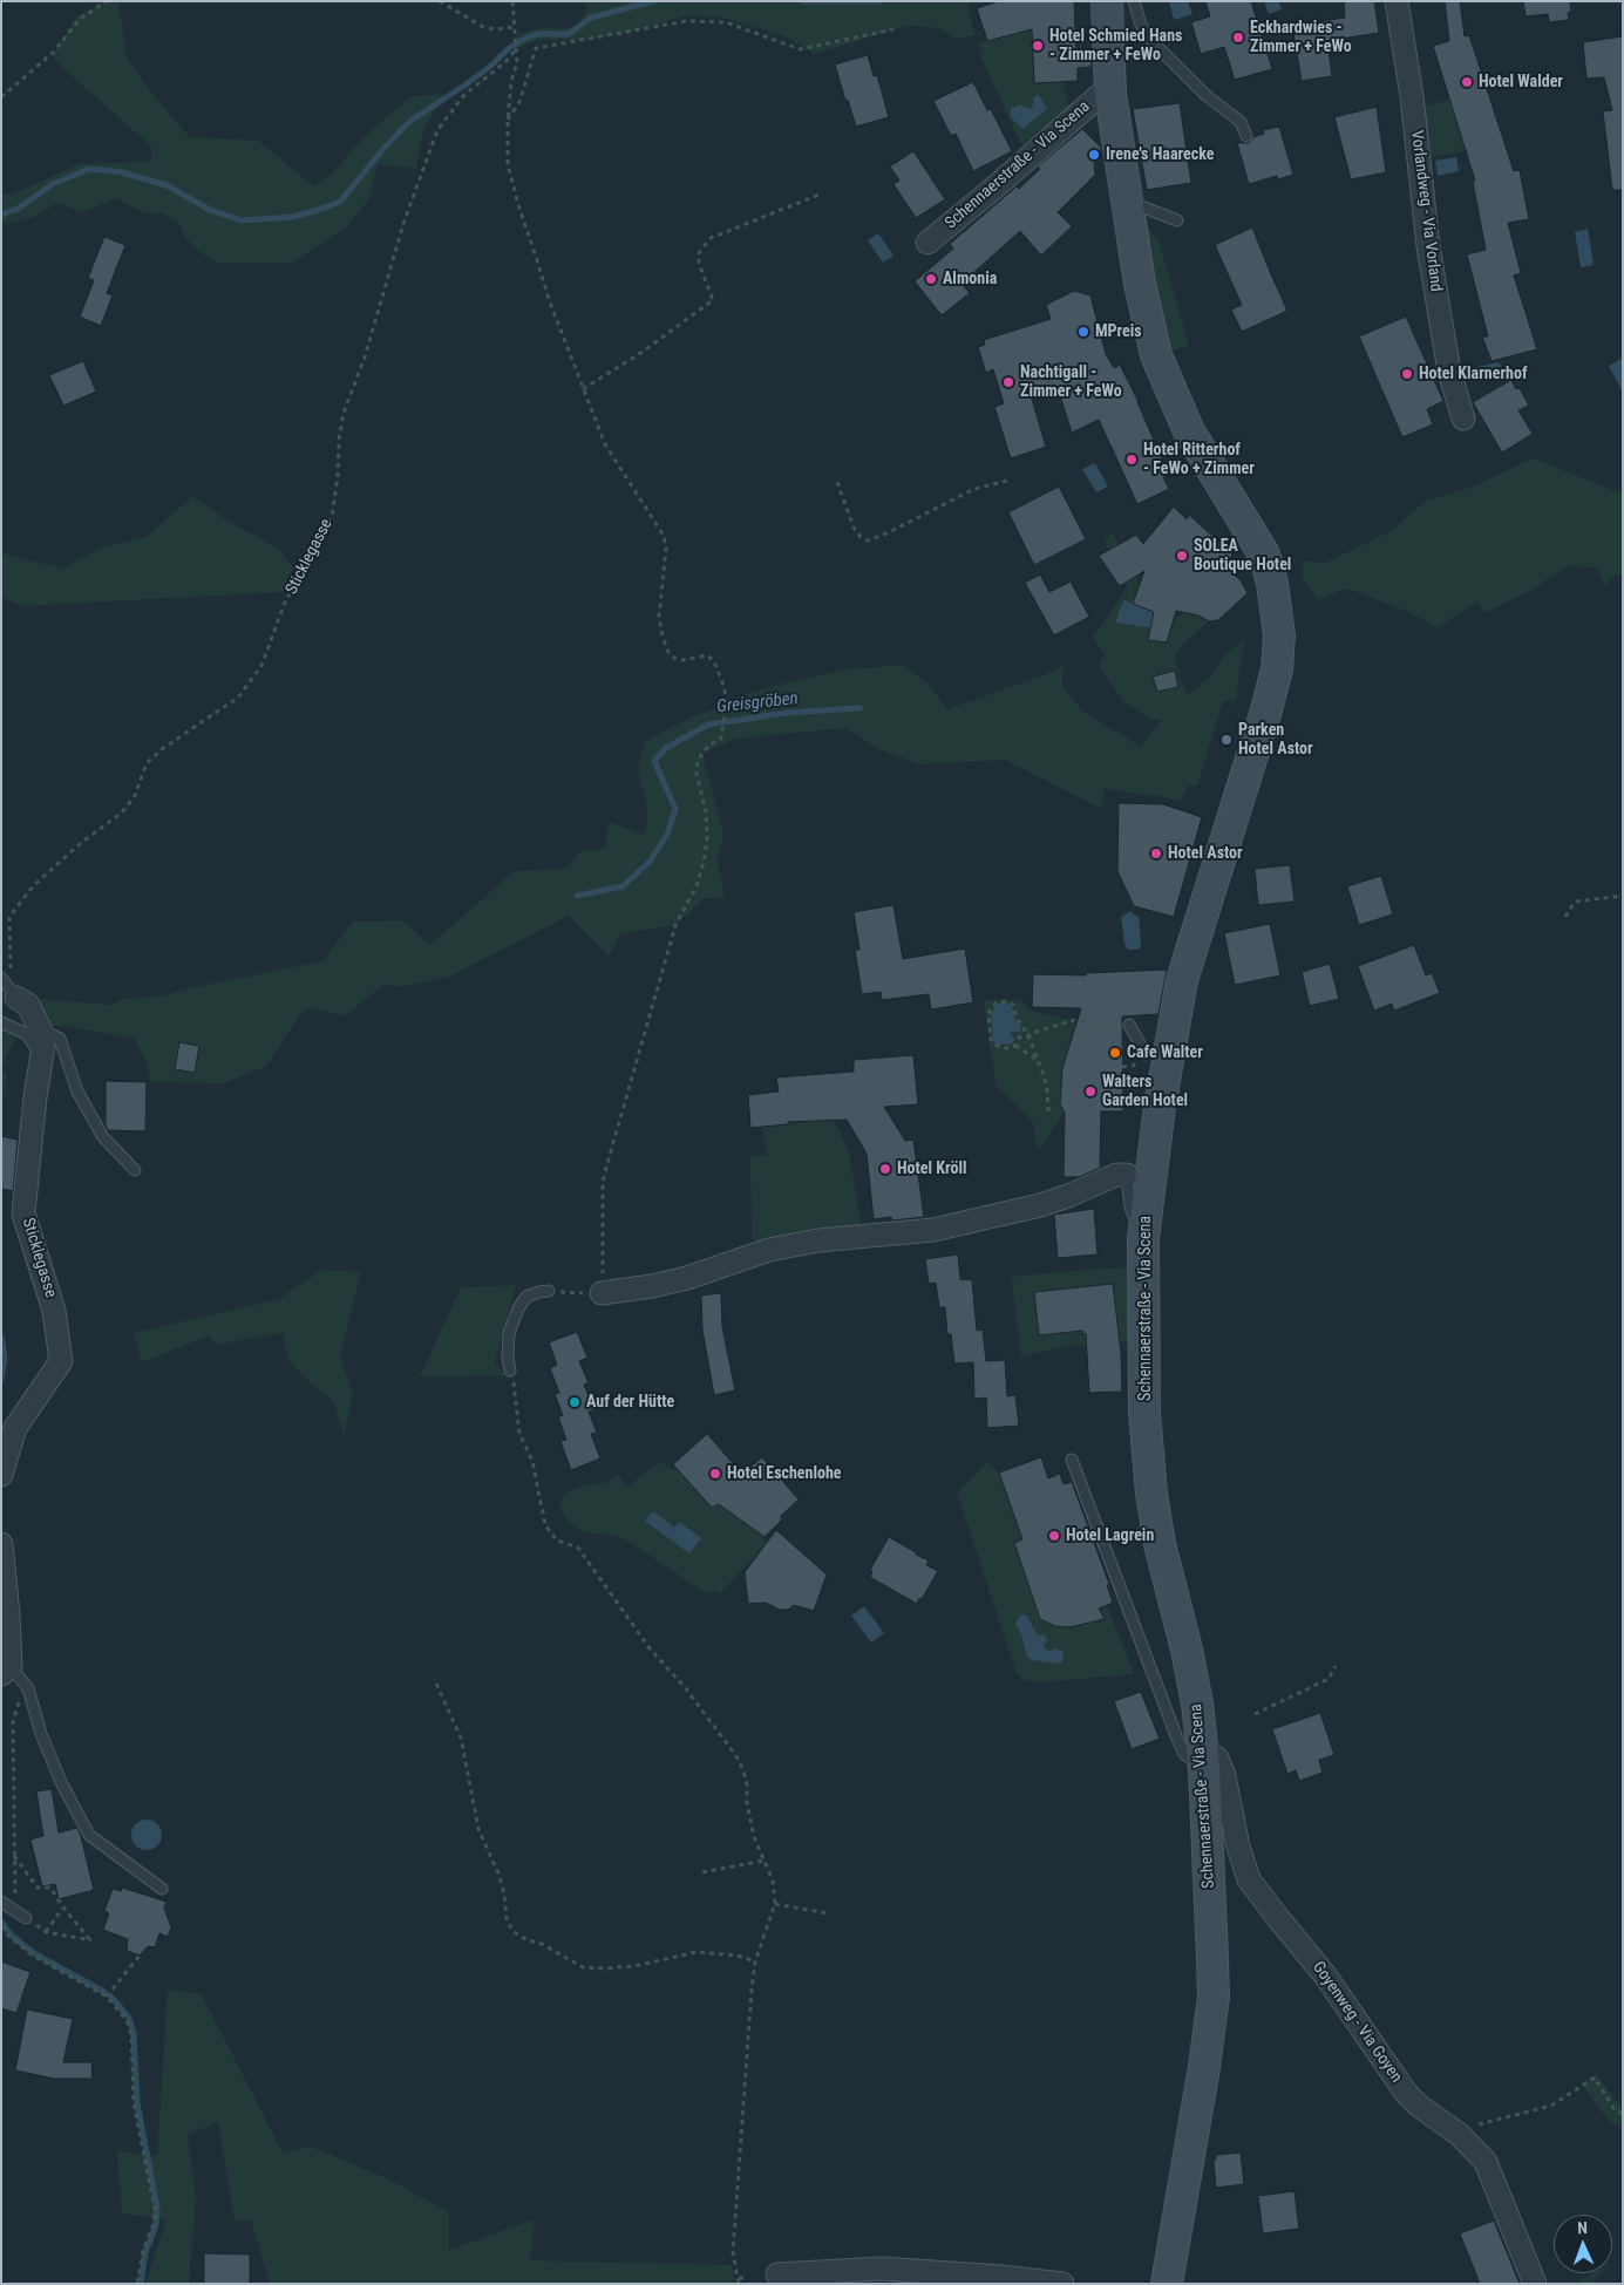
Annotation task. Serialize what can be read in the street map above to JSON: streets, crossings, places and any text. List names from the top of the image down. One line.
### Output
{"streets":{"street":["Schennaerstraße - Via Scena","Vorlandweg - Via Vorland","Sticklegasse","Goyenweg - Via Goyen"]},"crossings":[["Schennaerstraße - Via Scena","Goyenweg - Via Goyen"]],"water":["Greisgröben"],"places":["Eckhardwies - Zimmer + FeWo","Hotel Schmied Hans - Zimmer + FeWo","Hotel Walder","Irene's Haarecke","Almonia","MPreis","Hotel Klarnerhof","Nachtigall - Zimmer + FeWo","Hotel Ritterhof - FeWo + Zimmer","SOLEA Boutique Hotel","Parken Hotel Astor","Hotel Astor","Cafe Walter","Walters Garden Hotel","Hotel Kröll","Auf der Hütte","Hotel Eschenlohe","Hotel Lagrein"],"north":"top"}
